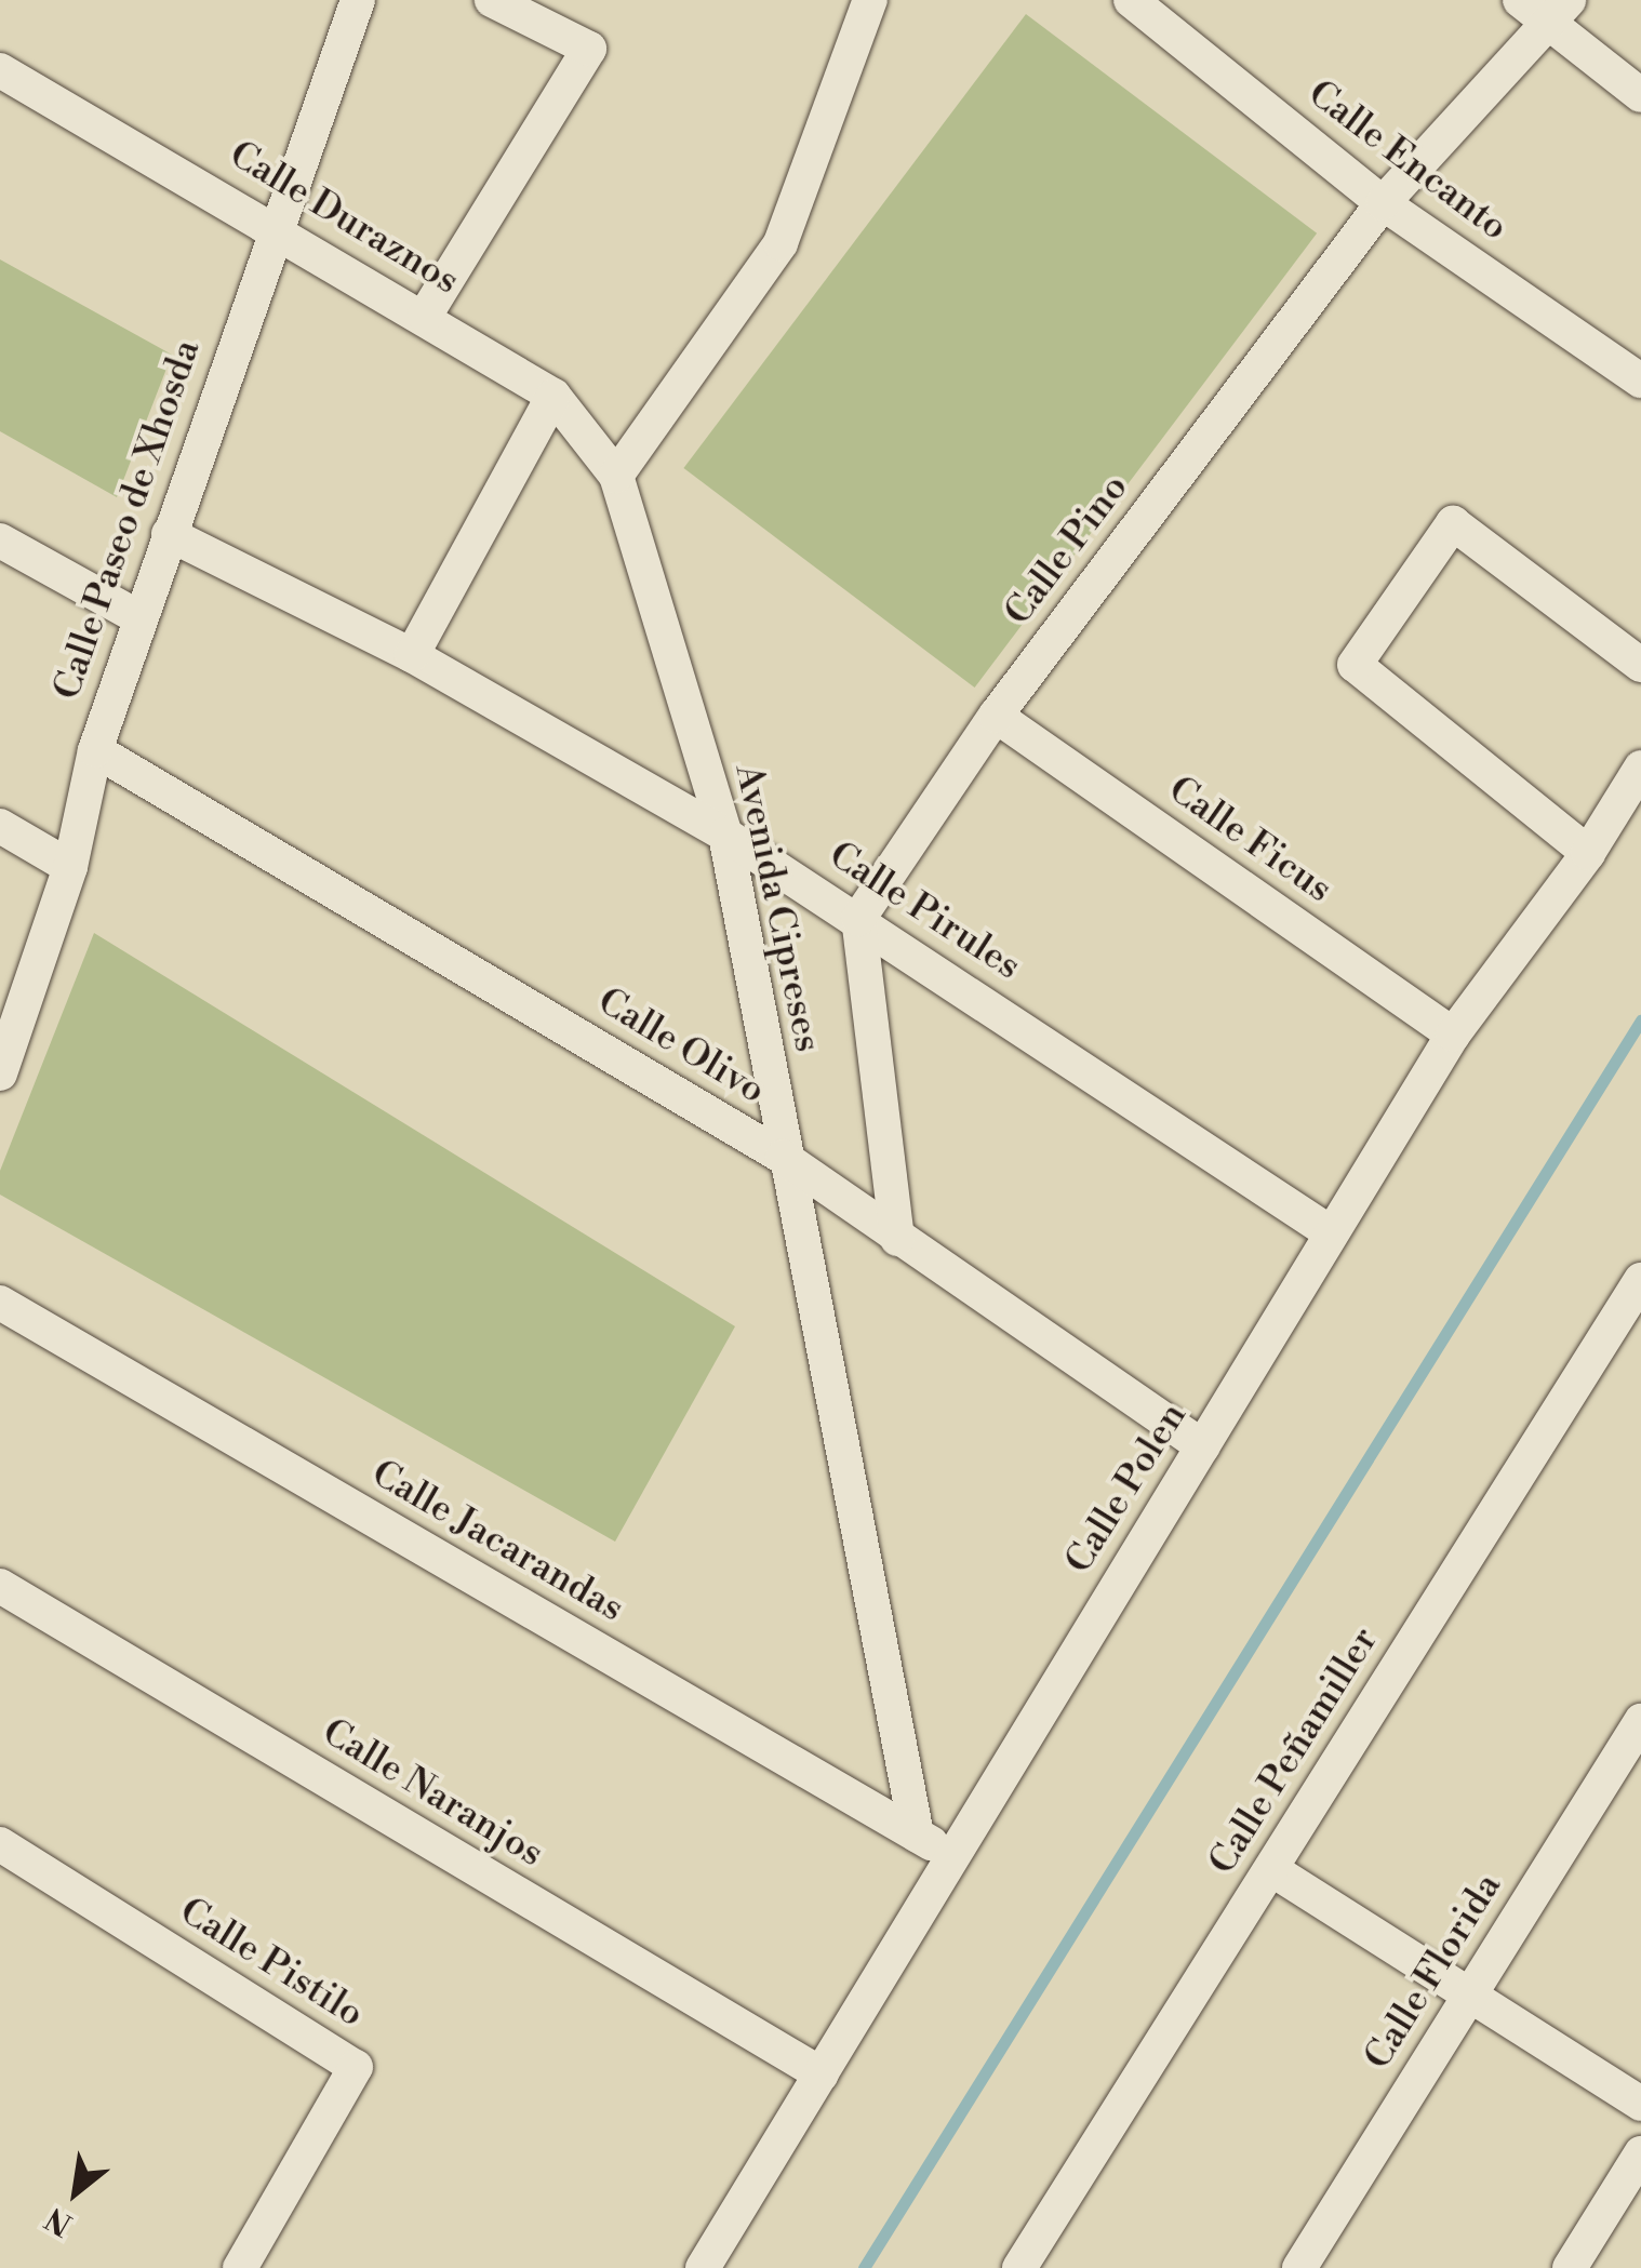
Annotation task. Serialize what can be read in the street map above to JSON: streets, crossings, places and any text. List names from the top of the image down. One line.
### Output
{"streets":{"street":["Calle Encanto","Calle Duraznos","Calle Paseo de Xhosda","Calle Pino","Calle Ficus","Avenida Cipreses","Calle Pirules","Calle Olivo","Calle Polen","Calle Jacarandas","Calle Peñamiller","Calle Naranjos","Calle Pistilo","Calle Florida"]},"crossings":[["Calle Encanto","Calle Pino"],["Calle Duraznos","Calle Paseo de Xhosda"],["Calle Duraznos","Avenida Cipreses"],["Calle Paseo de Xhosda","Calle Pirules"],["Calle Paseo de Xhosda","Calle Olivo"],["Calle Pino","Calle Ficus"],["Calle Pino","Calle Pirules"],["Calle Ficus","Calle Polen"],["Avenida Cipreses","Calle Pirules"],["Avenida Cipreses","Calle Olivo"],["Avenida Cipreses","Calle Jacarandas"],["Calle Pirules","Calle Polen"],["Calle Olivo","Calle Polen"],["Calle Polen","Calle Jacarandas"],["Calle Polen","Calle Naranjos"]],"north":"bottom left"}
